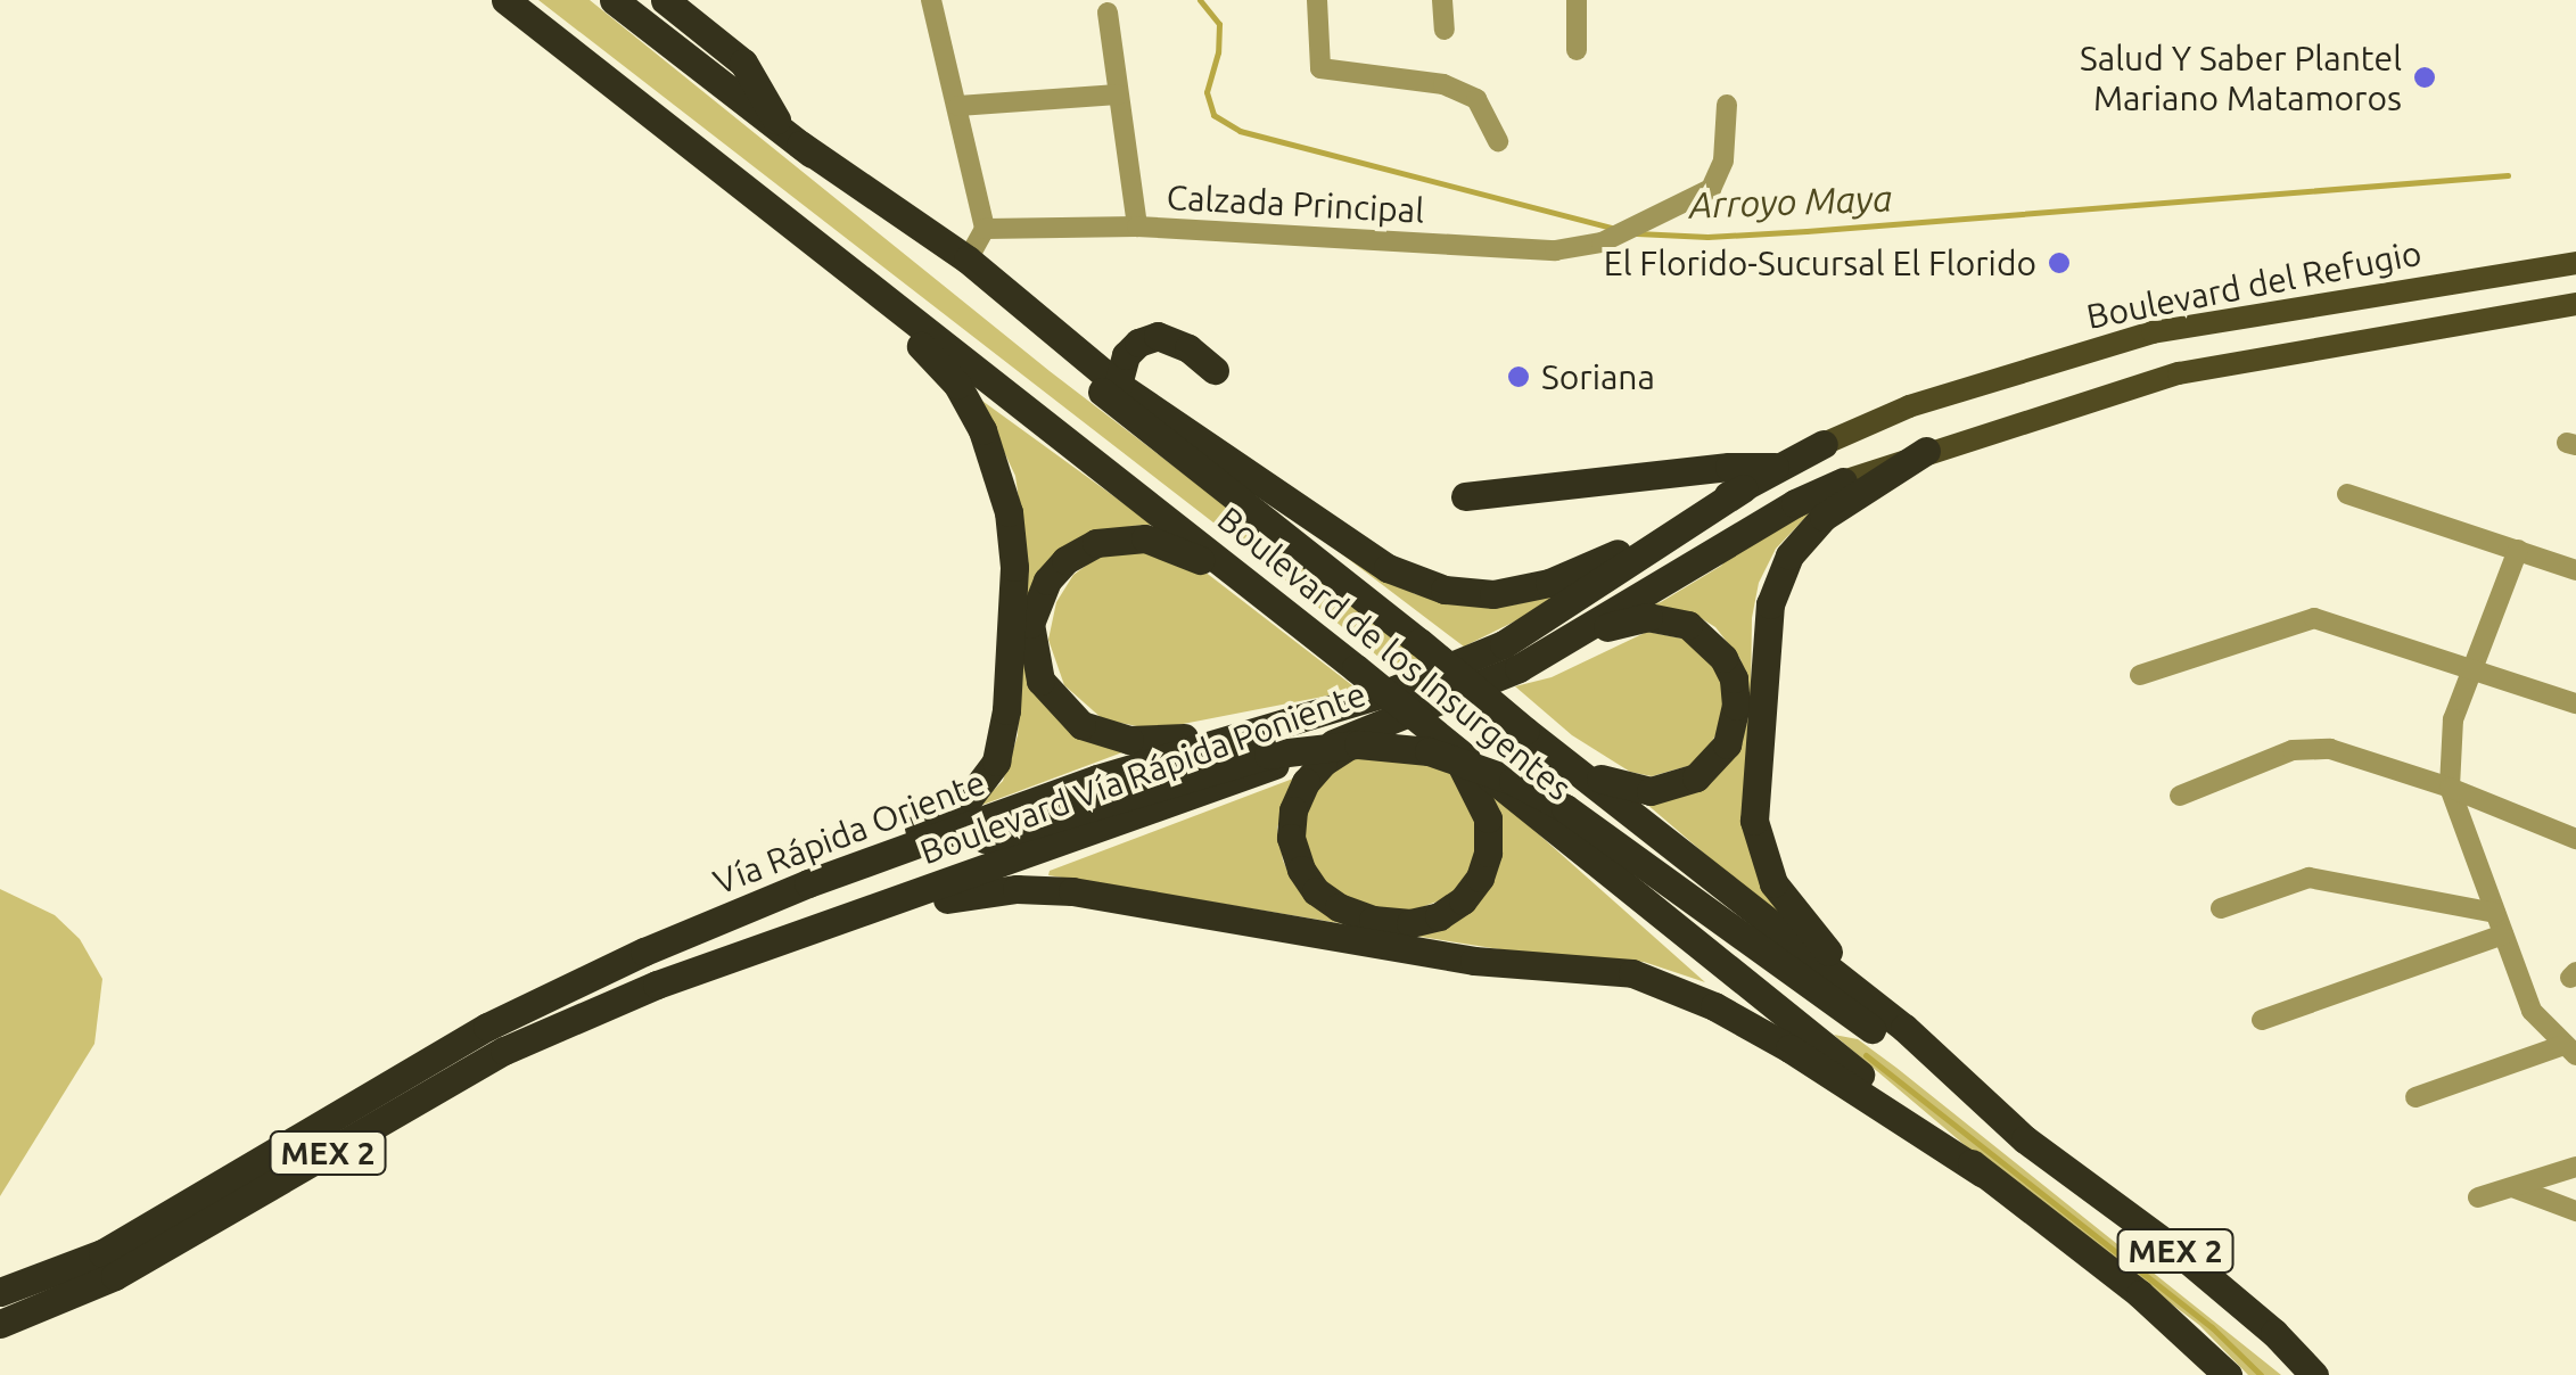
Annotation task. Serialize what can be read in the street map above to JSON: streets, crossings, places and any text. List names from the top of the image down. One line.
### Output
{"streets":{"highway":["Boulevard de los Insurgentes","Boulevard Vía Rápida Poniente","Vía Rápida Oriente","MEX 2"],"main road":["Boulevard del Refugio"],"street":["Calzada Principal"]},"crossings":[["Boulevard Vía Rápida Poniente","MEX 2"]],"water":["Arroyo Maya"],"places":["Salud Y Saber Plantel Mariano Matamoros","El Florido-Sucursal El Florido","Soriana"]}
